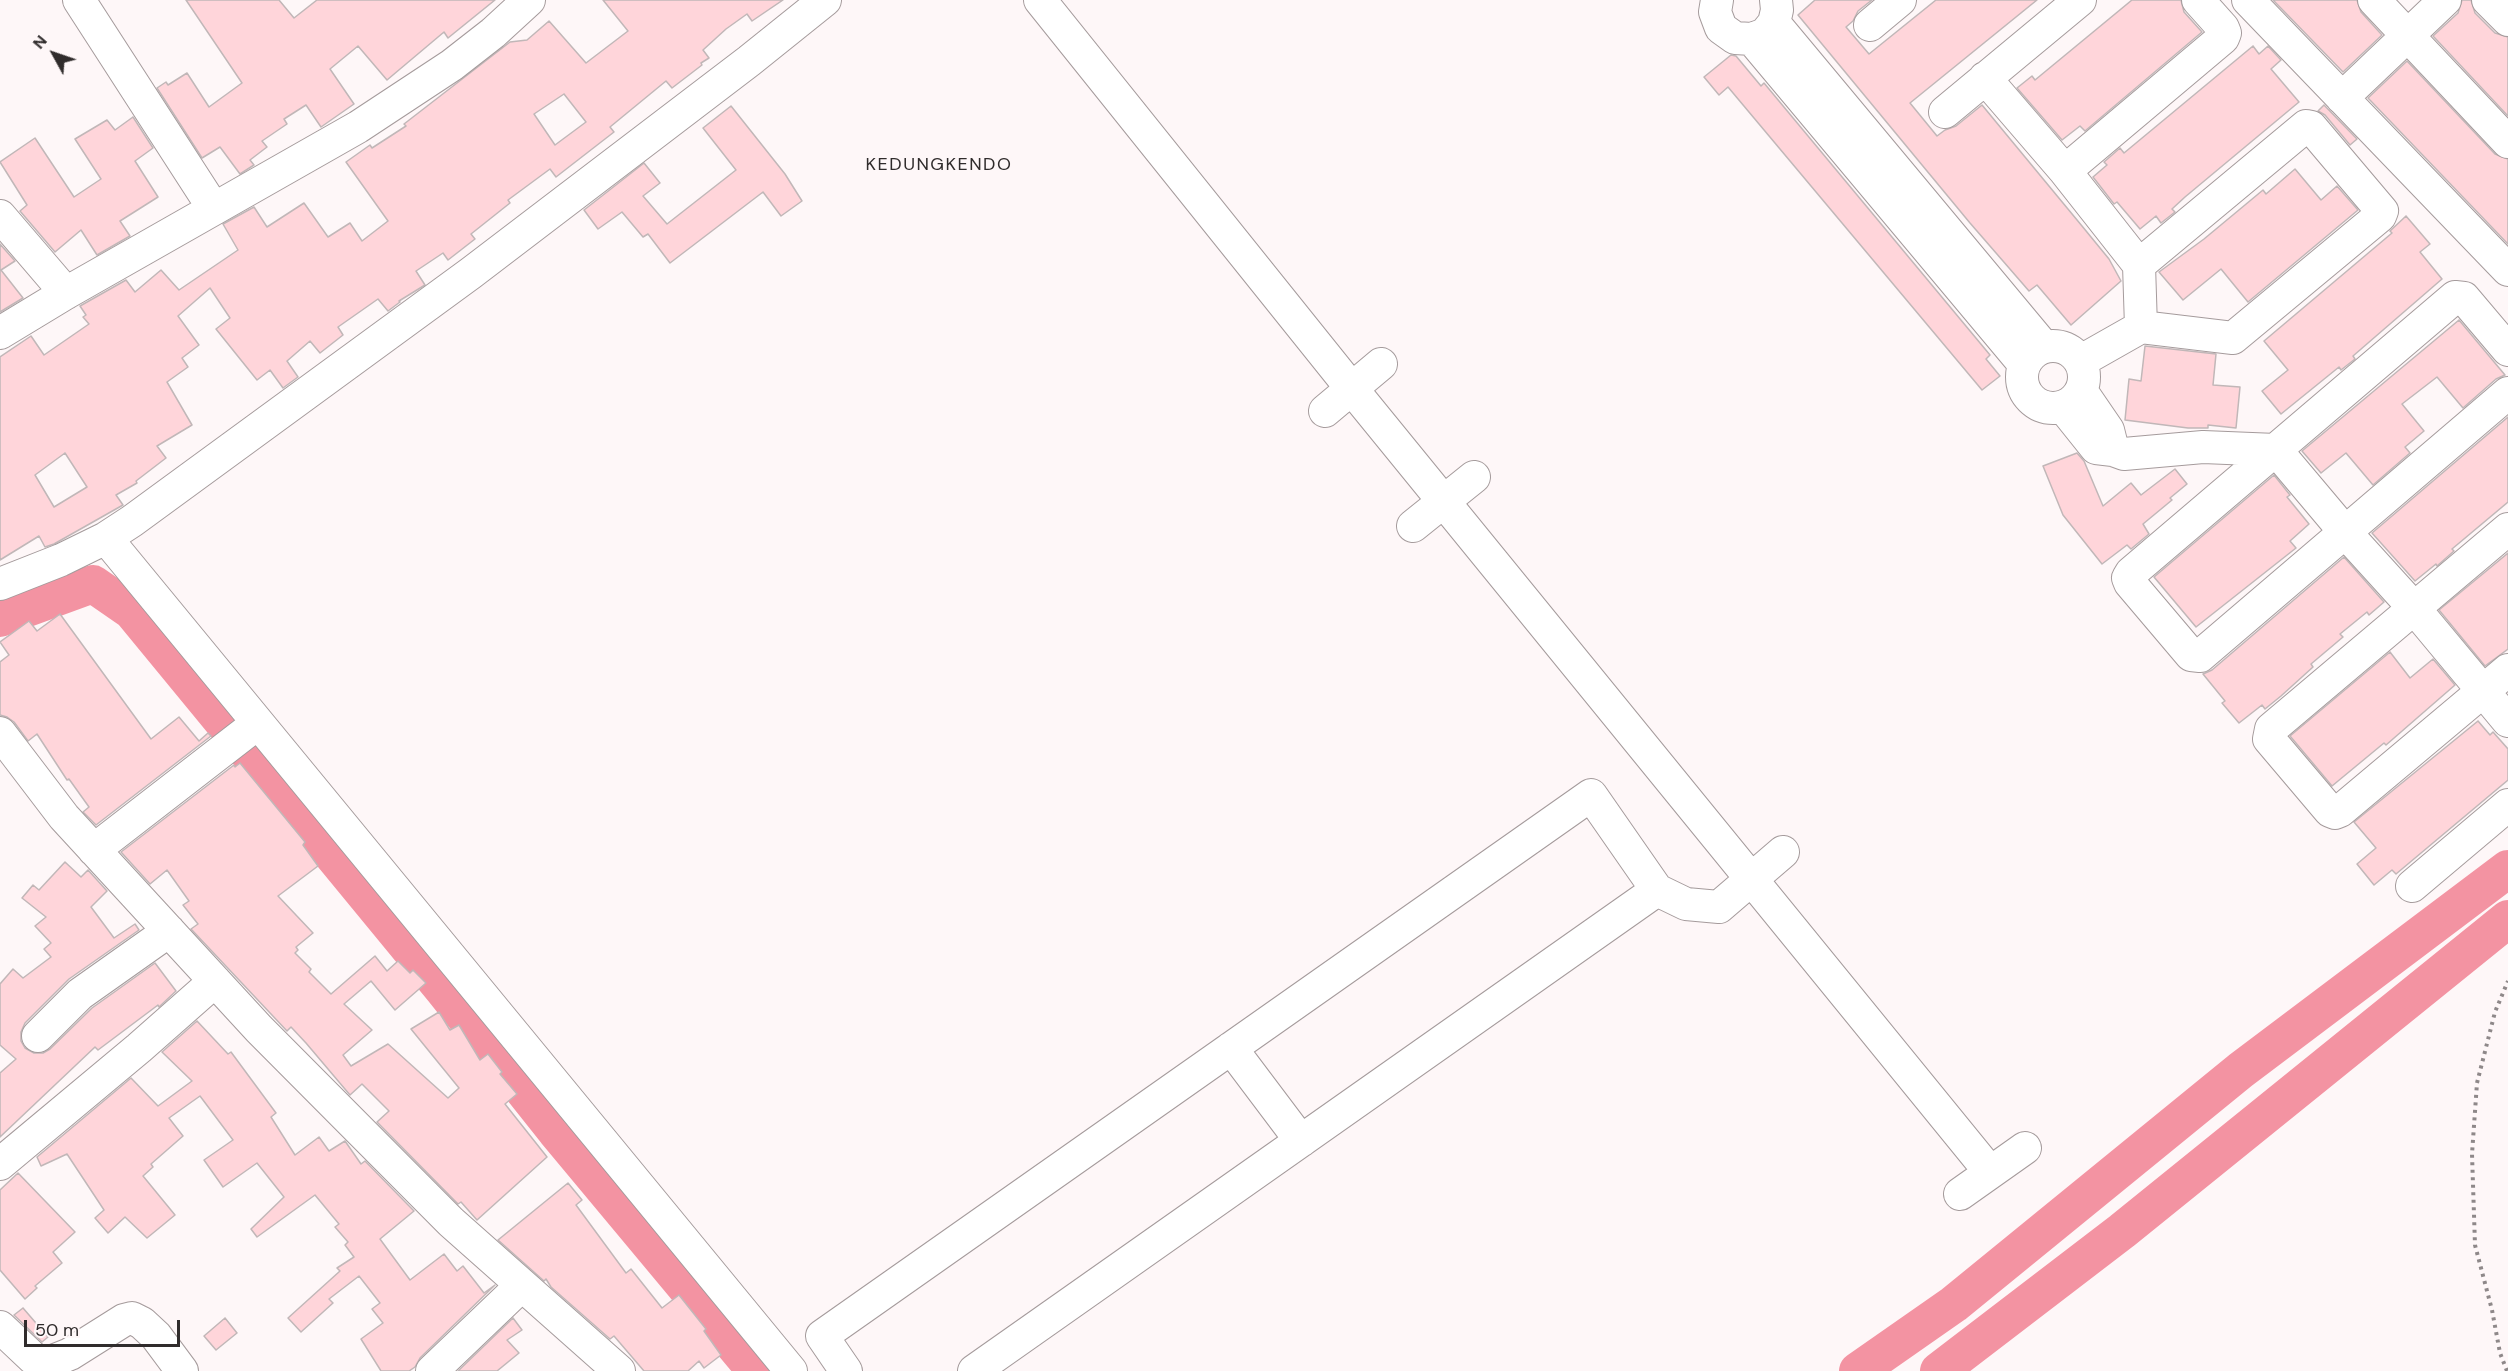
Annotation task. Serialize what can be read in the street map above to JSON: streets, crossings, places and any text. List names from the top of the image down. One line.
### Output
{"districts":["KEDUNGKENDO"],"scale_bar":"50 m","north":"top left"}
